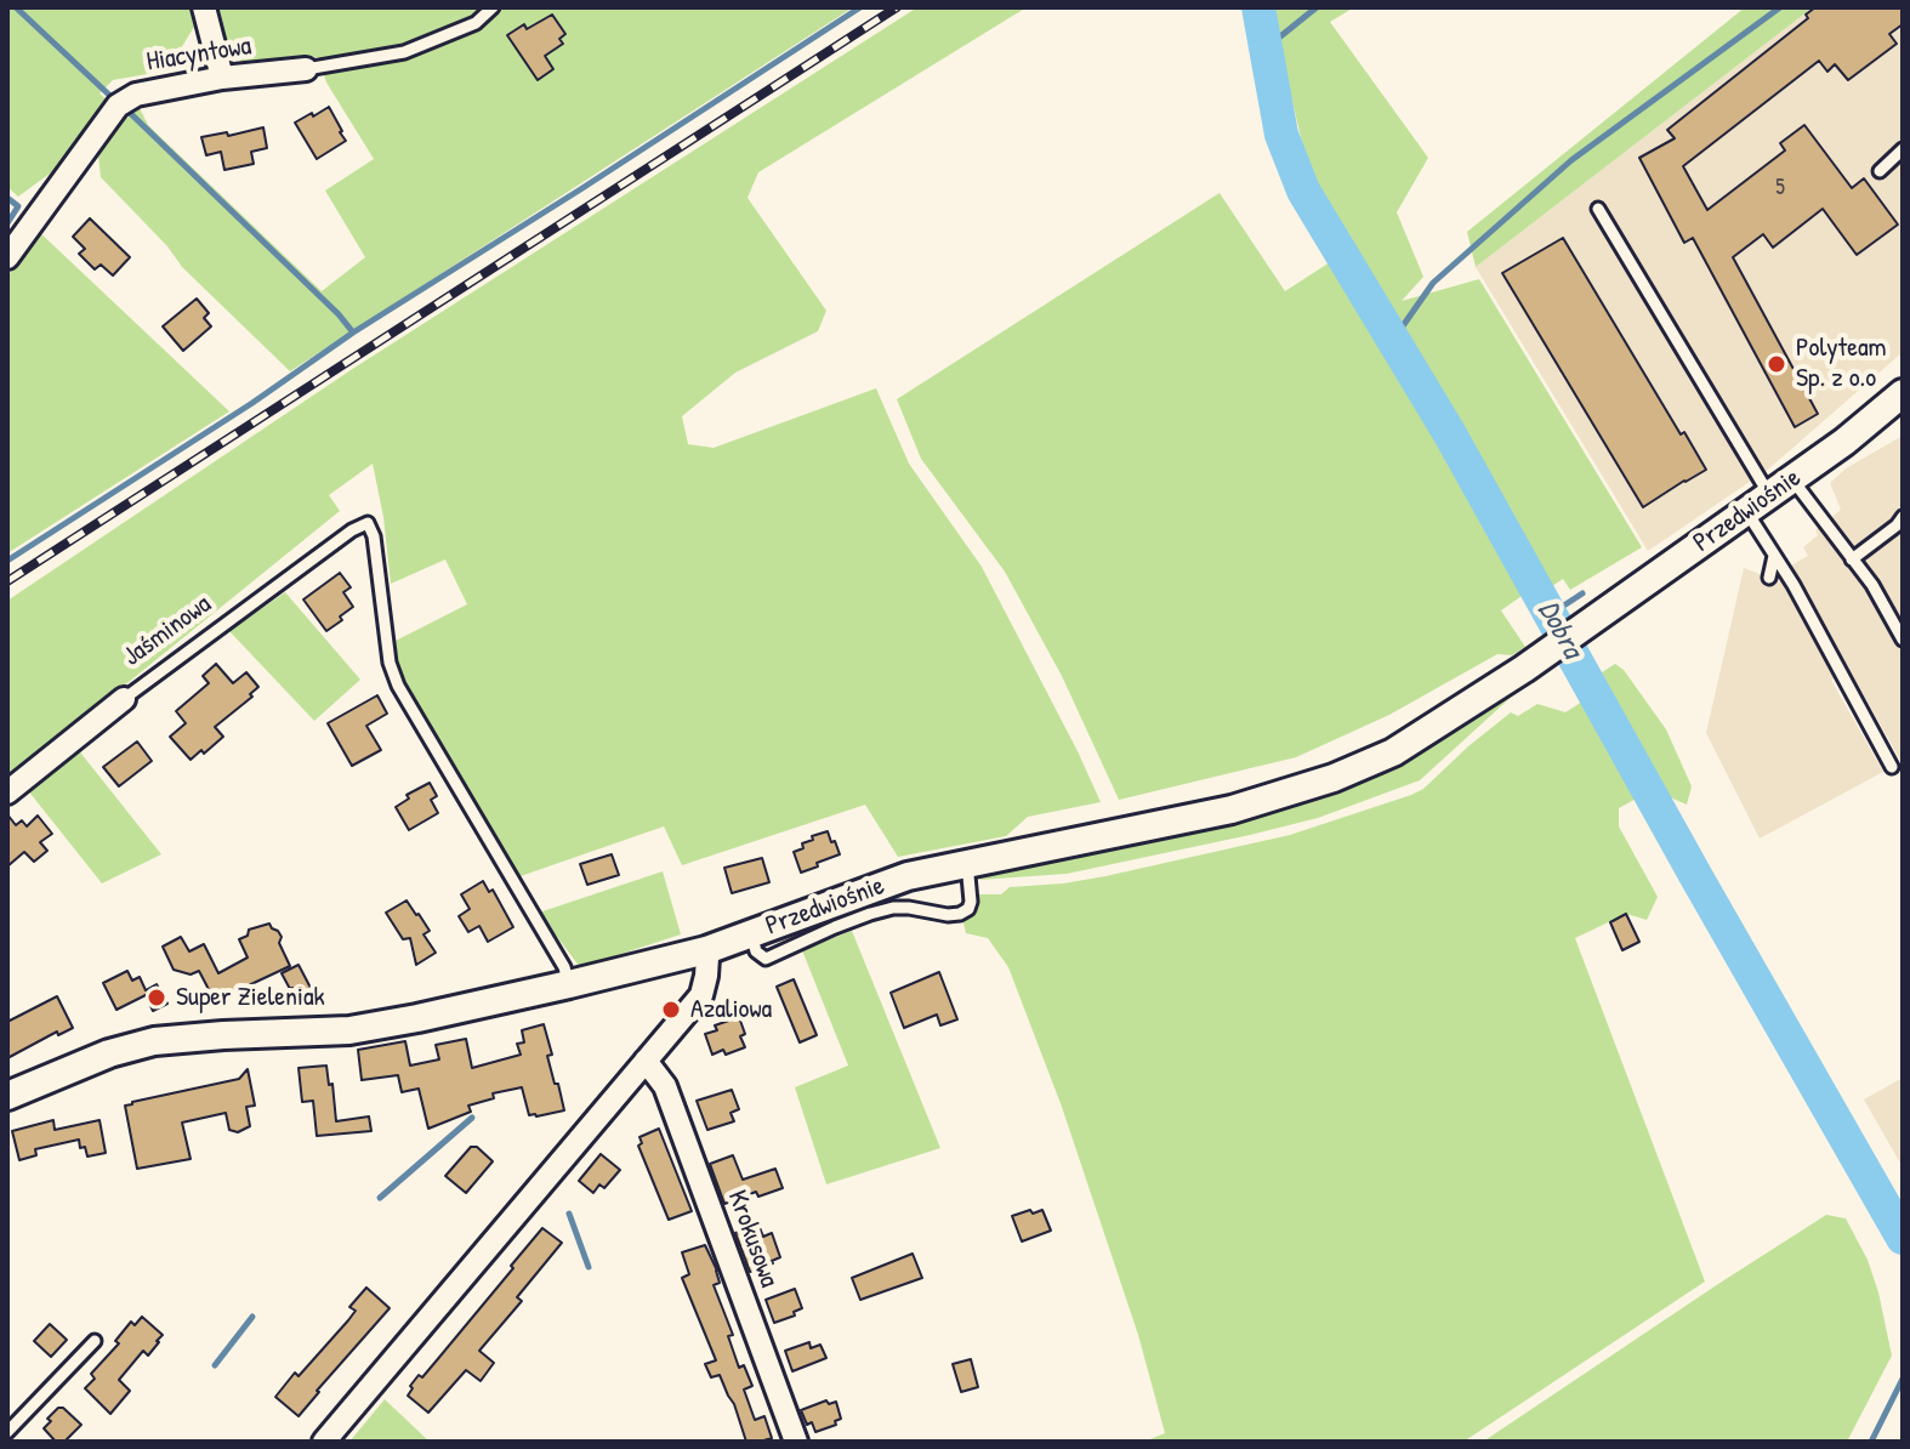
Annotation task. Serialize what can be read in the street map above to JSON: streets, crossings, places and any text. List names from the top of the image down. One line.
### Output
{"streets":{"street":["Hiacyntowa","Przedwiośnie","Jaśminowa","Krokusowa"]},"water":["Dobra"],"places":["Polyteam Sp. z o.o","Super Zieleniak","Azaliowa"],"house_numbers":["5"]}
